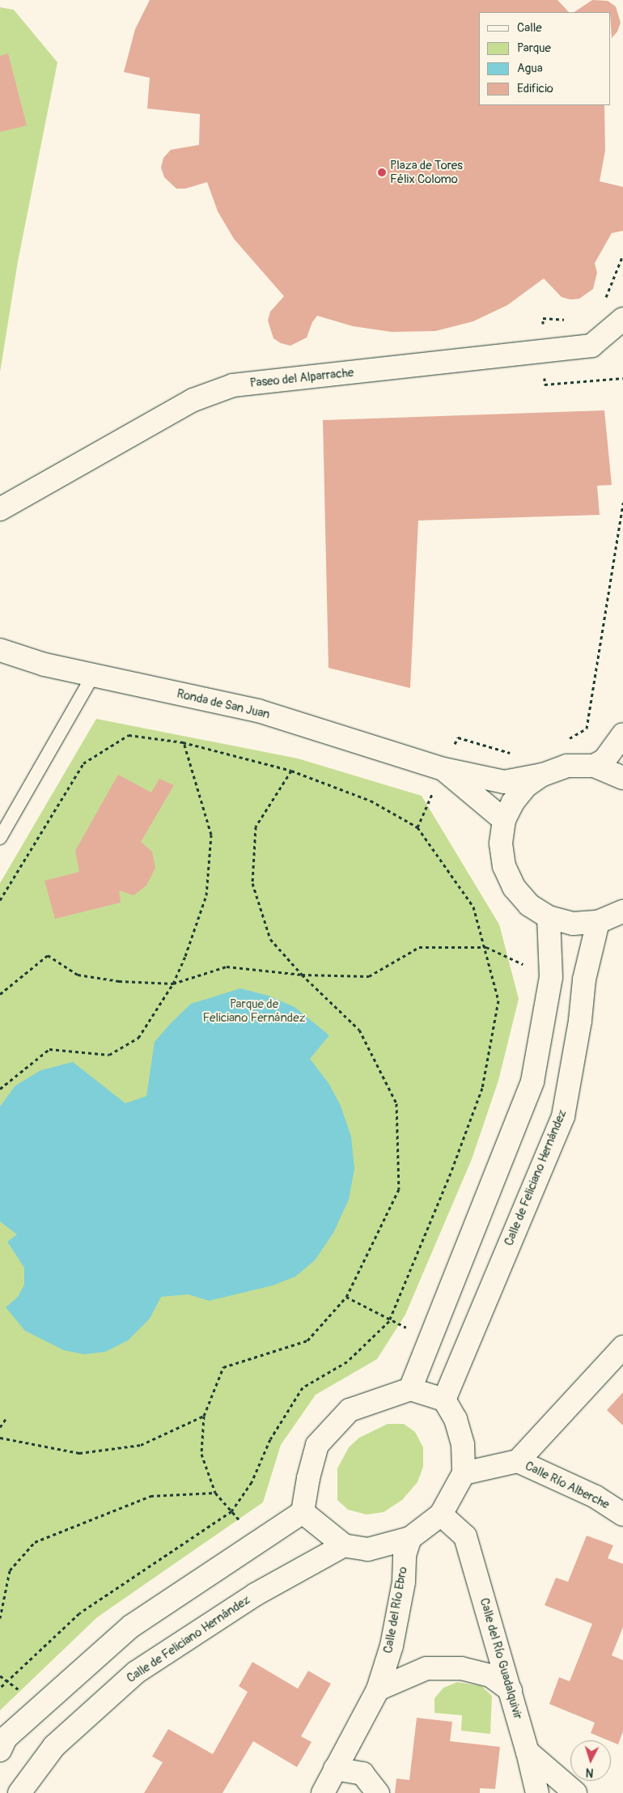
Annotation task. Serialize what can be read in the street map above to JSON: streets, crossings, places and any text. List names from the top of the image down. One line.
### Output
{"streets":{"street":["Paseo del Alparrache","Ronda de San Juan","Calle de Feliciano Hernández","Calle Río Alberche","Calle del Río Ebro","Calle del Río Guadalquivir"]},"parks":["Parque de Feliciano Fernández"],"places":["Plaza de Tores Félix Colomo"],"legend":["Calle","Parque","Agua","Edificio"],"north":"bottom"}
